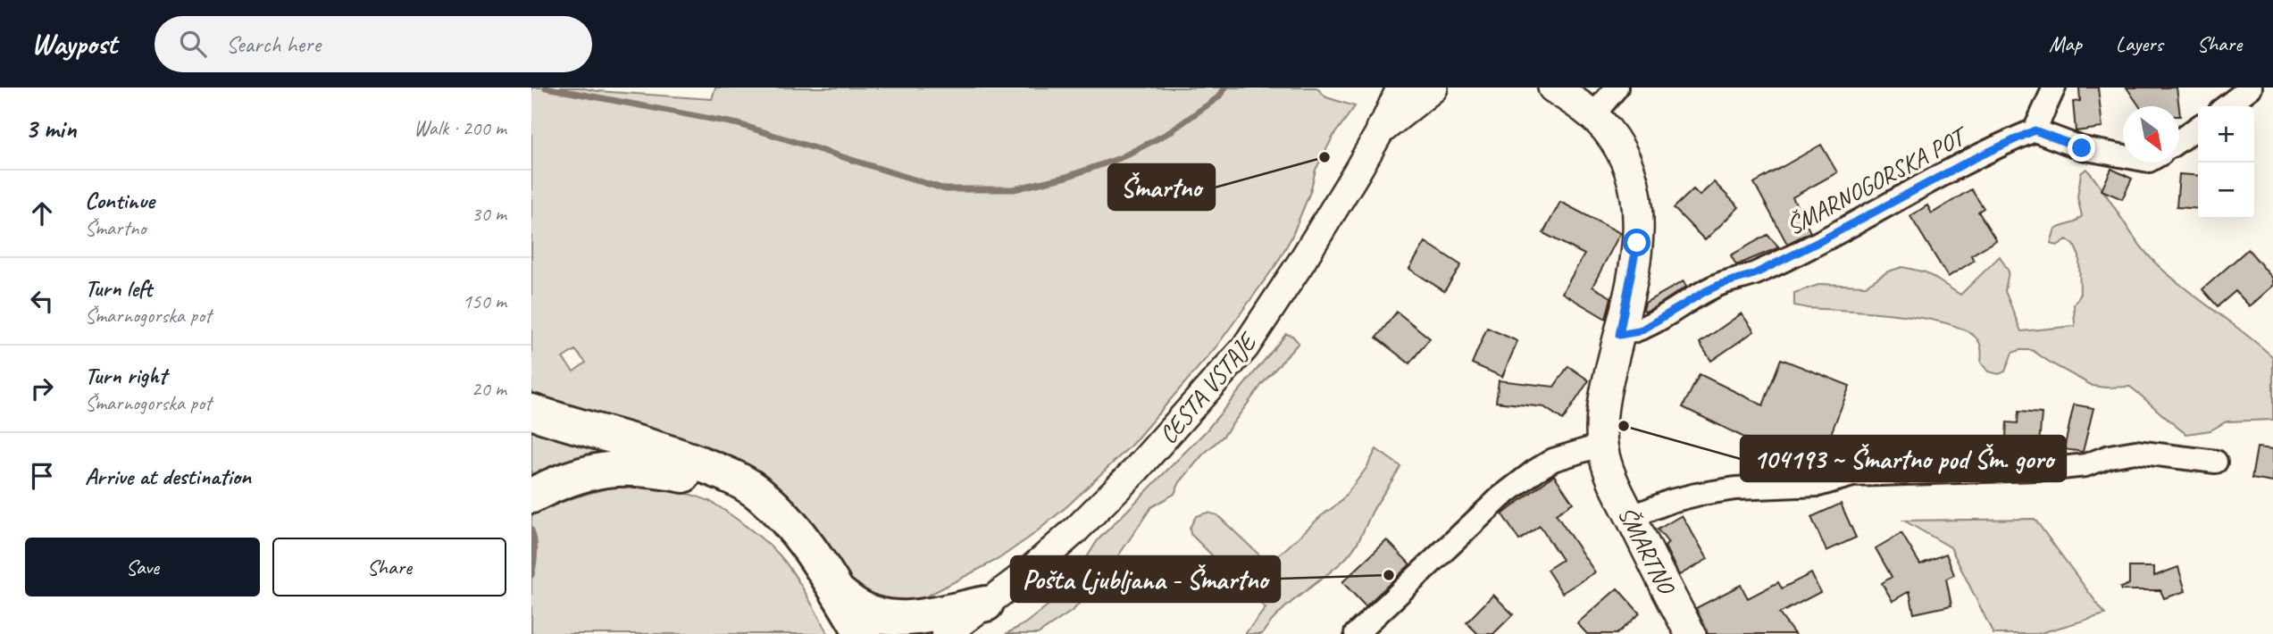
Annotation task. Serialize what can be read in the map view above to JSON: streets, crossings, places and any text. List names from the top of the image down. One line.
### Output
{"streets":{"main road":["ŠMARTNO"],"street":["ŠMARNOGORSKA POT","CESTA VSTAJE"]},"crossings":[["ŠMARNOGORSKA POT","ŠMARTNO"]],"places":["Šmartno","104193 ~ Šmartno pod Šm. goro","Pošta Ljubljana - Šmartno"],"north":"bottom right","page":{"header":"Waypost","search":"Search here","nav":["Map","Layers","Share"],"heading":["3 min","Walk · 200 m"],"map_buttons":["+","−"],"list":[["Continue","Šmartno","30 m"],["Turn left","Šmarnogorska pot","150 m"],["Turn right","Šmarnogorska pot","20 m"],"Arrive at destination"],"buttons":["Save","Share"]}}
